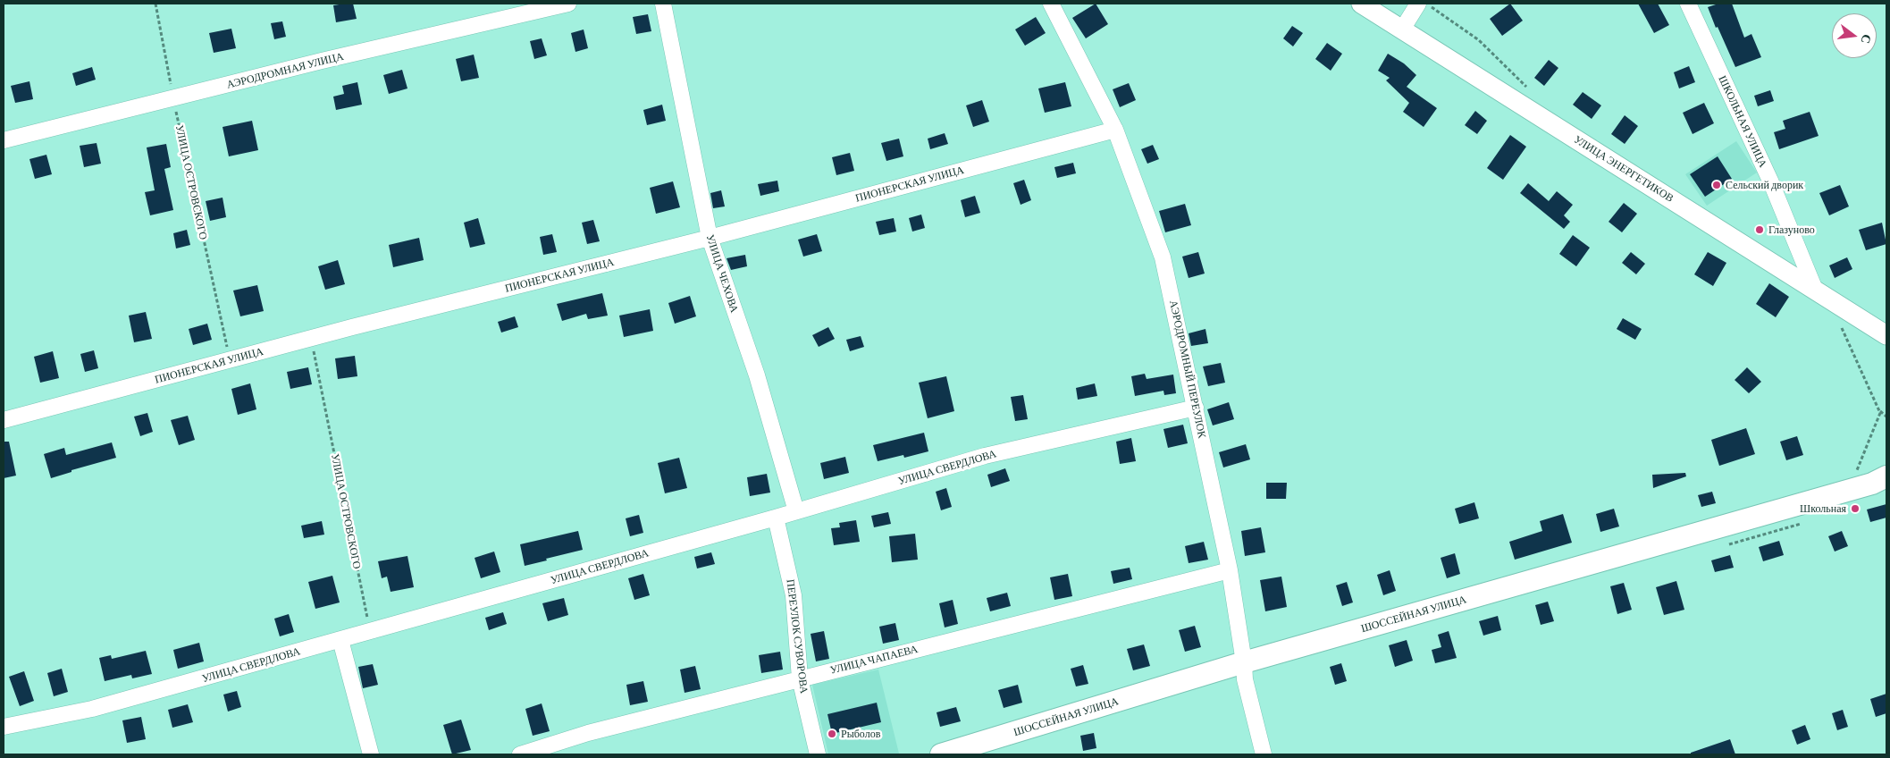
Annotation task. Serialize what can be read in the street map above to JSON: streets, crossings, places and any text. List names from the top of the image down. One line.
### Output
{"streets":{"main road":["ШОССЕЙНАЯ УЛИЦА"],"street":["АЭРОДРОМНАЯ УЛИЦА","ШКОЛЬНАЯ УЛИЦА","УЛИЦА ЭНЕРГЕТИКОВ","ПИОНЕРСКАЯ УЛИЦА","УЛИЦА ЧЕХОВА","АЭРОДРОМНЫЙ ПЕРЕУЛОК","УЛИЦА СВЕРДЛОВА","ПЕРЕУЛОК СУВОРОВА","УЛИЦА ЧАПАЕВА"],"path":["УЛИЦА ОСТРОВСКОГО"]},"crossings":[["АЭРОДРОМНАЯ УЛИЦА","УЛИЦА ОСТРОВСКОГО"],["ШКОЛЬНАЯ УЛИЦА","УЛИЦА ЭНЕРГЕТИКОВ"],["УЛИЦА ОСТРОВСКОГО","ПИОНЕРСКАЯ УЛИЦА"],["УЛИЦА ОСТРОВСКОГО","УЛИЦА СВЕРДЛОВА"],["ПИОНЕРСКАЯ УЛИЦА","УЛИЦА ЧЕХОВА"],["ПИОНЕРСКАЯ УЛИЦА","АЭРОДРОМНЫЙ ПЕРЕУЛОК"],["УЛИЦА ЧЕХОВА","УЛИЦА СВЕРДЛОВА"],["АЭРОДРОМНЫЙ ПЕРЕУЛОК","УЛИЦА СВЕРДЛОВА"],["АЭРОДРОМНЫЙ ПЕРЕУЛОК","ШОССЕЙНАЯ УЛИЦА"],["АЭРОДРОМНЫЙ ПЕРЕУЛОК","УЛИЦА ЧАПАЕВА"],["УЛИЦА СВЕРДЛОВА","ПЕРЕУЛОК СУВОРОВА"],["ПЕРЕУЛОК СУВОРОВА","УЛИЦА ЧАПАЕВА"]],"places":["Сельский дворик","Глазуново","Школьная","Рыболов"],"north":"right"}
